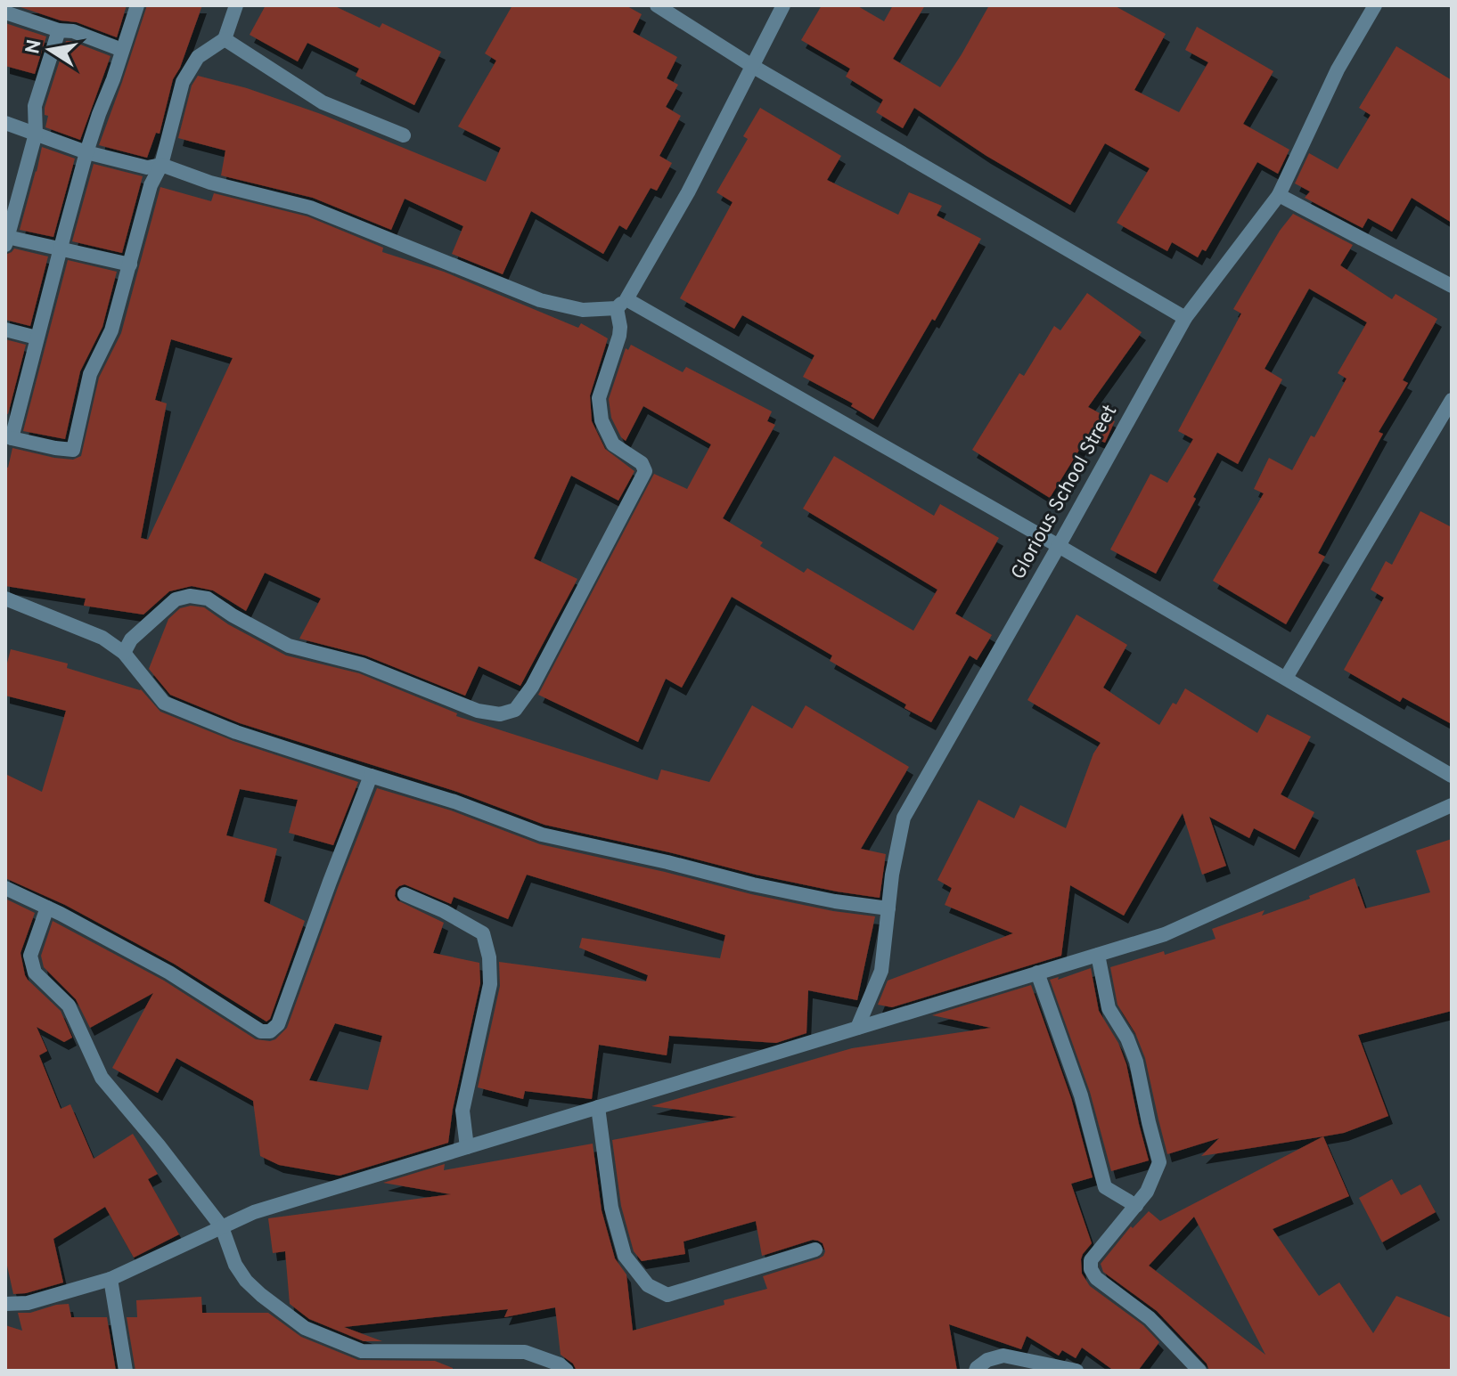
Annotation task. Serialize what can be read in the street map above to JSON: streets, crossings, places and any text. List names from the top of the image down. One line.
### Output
{"streets":{"street":["Glorious School Street"]},"north":"left"}
